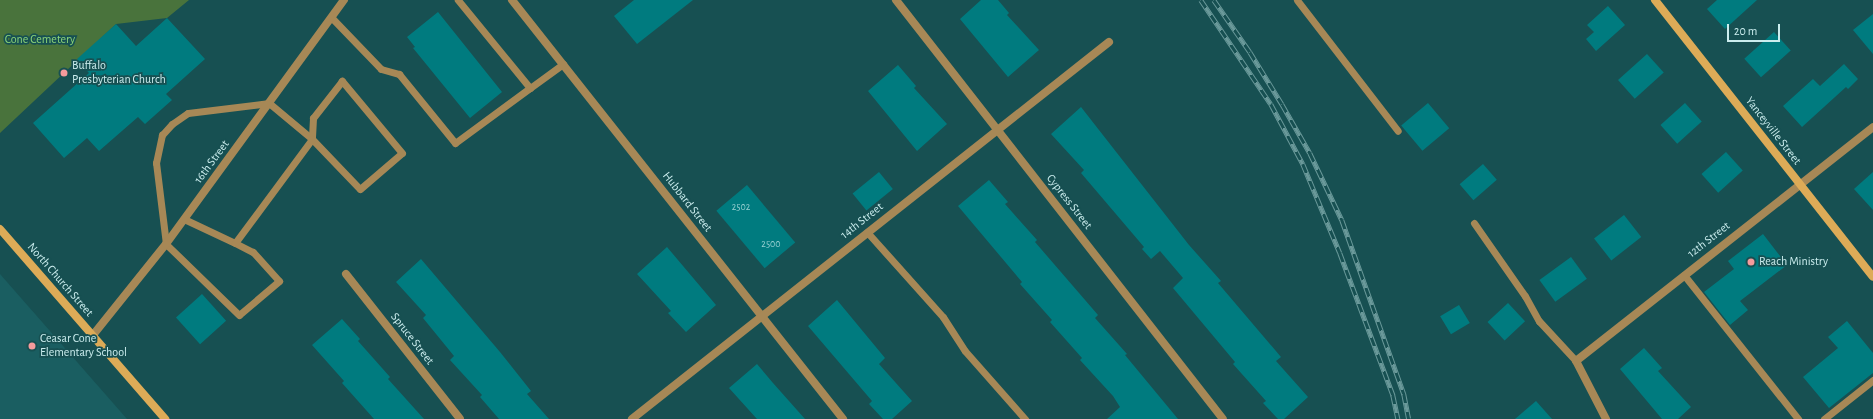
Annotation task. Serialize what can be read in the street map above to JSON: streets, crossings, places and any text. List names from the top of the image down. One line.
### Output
{"streets":{"main road":["Yanceyville Street","North Church Street"],"street":["16th Street","Hubbard Street","Cypress Street","14th Street","12th Street","Spruce Street"]},"crossings":[["Yanceyville Street","12th Street"],["16th Street","North Church Street"],["Hubbard Street","14th Street"],["Cypress Street","14th Street"]],"parks":["Cone Cemetery"],"places":["Buffalo Presbyterian Church","Reach Ministry","Ceasar Cone Elementary School"],"house_numbers":["2502","2500"],"scale_bar":"20 m"}
